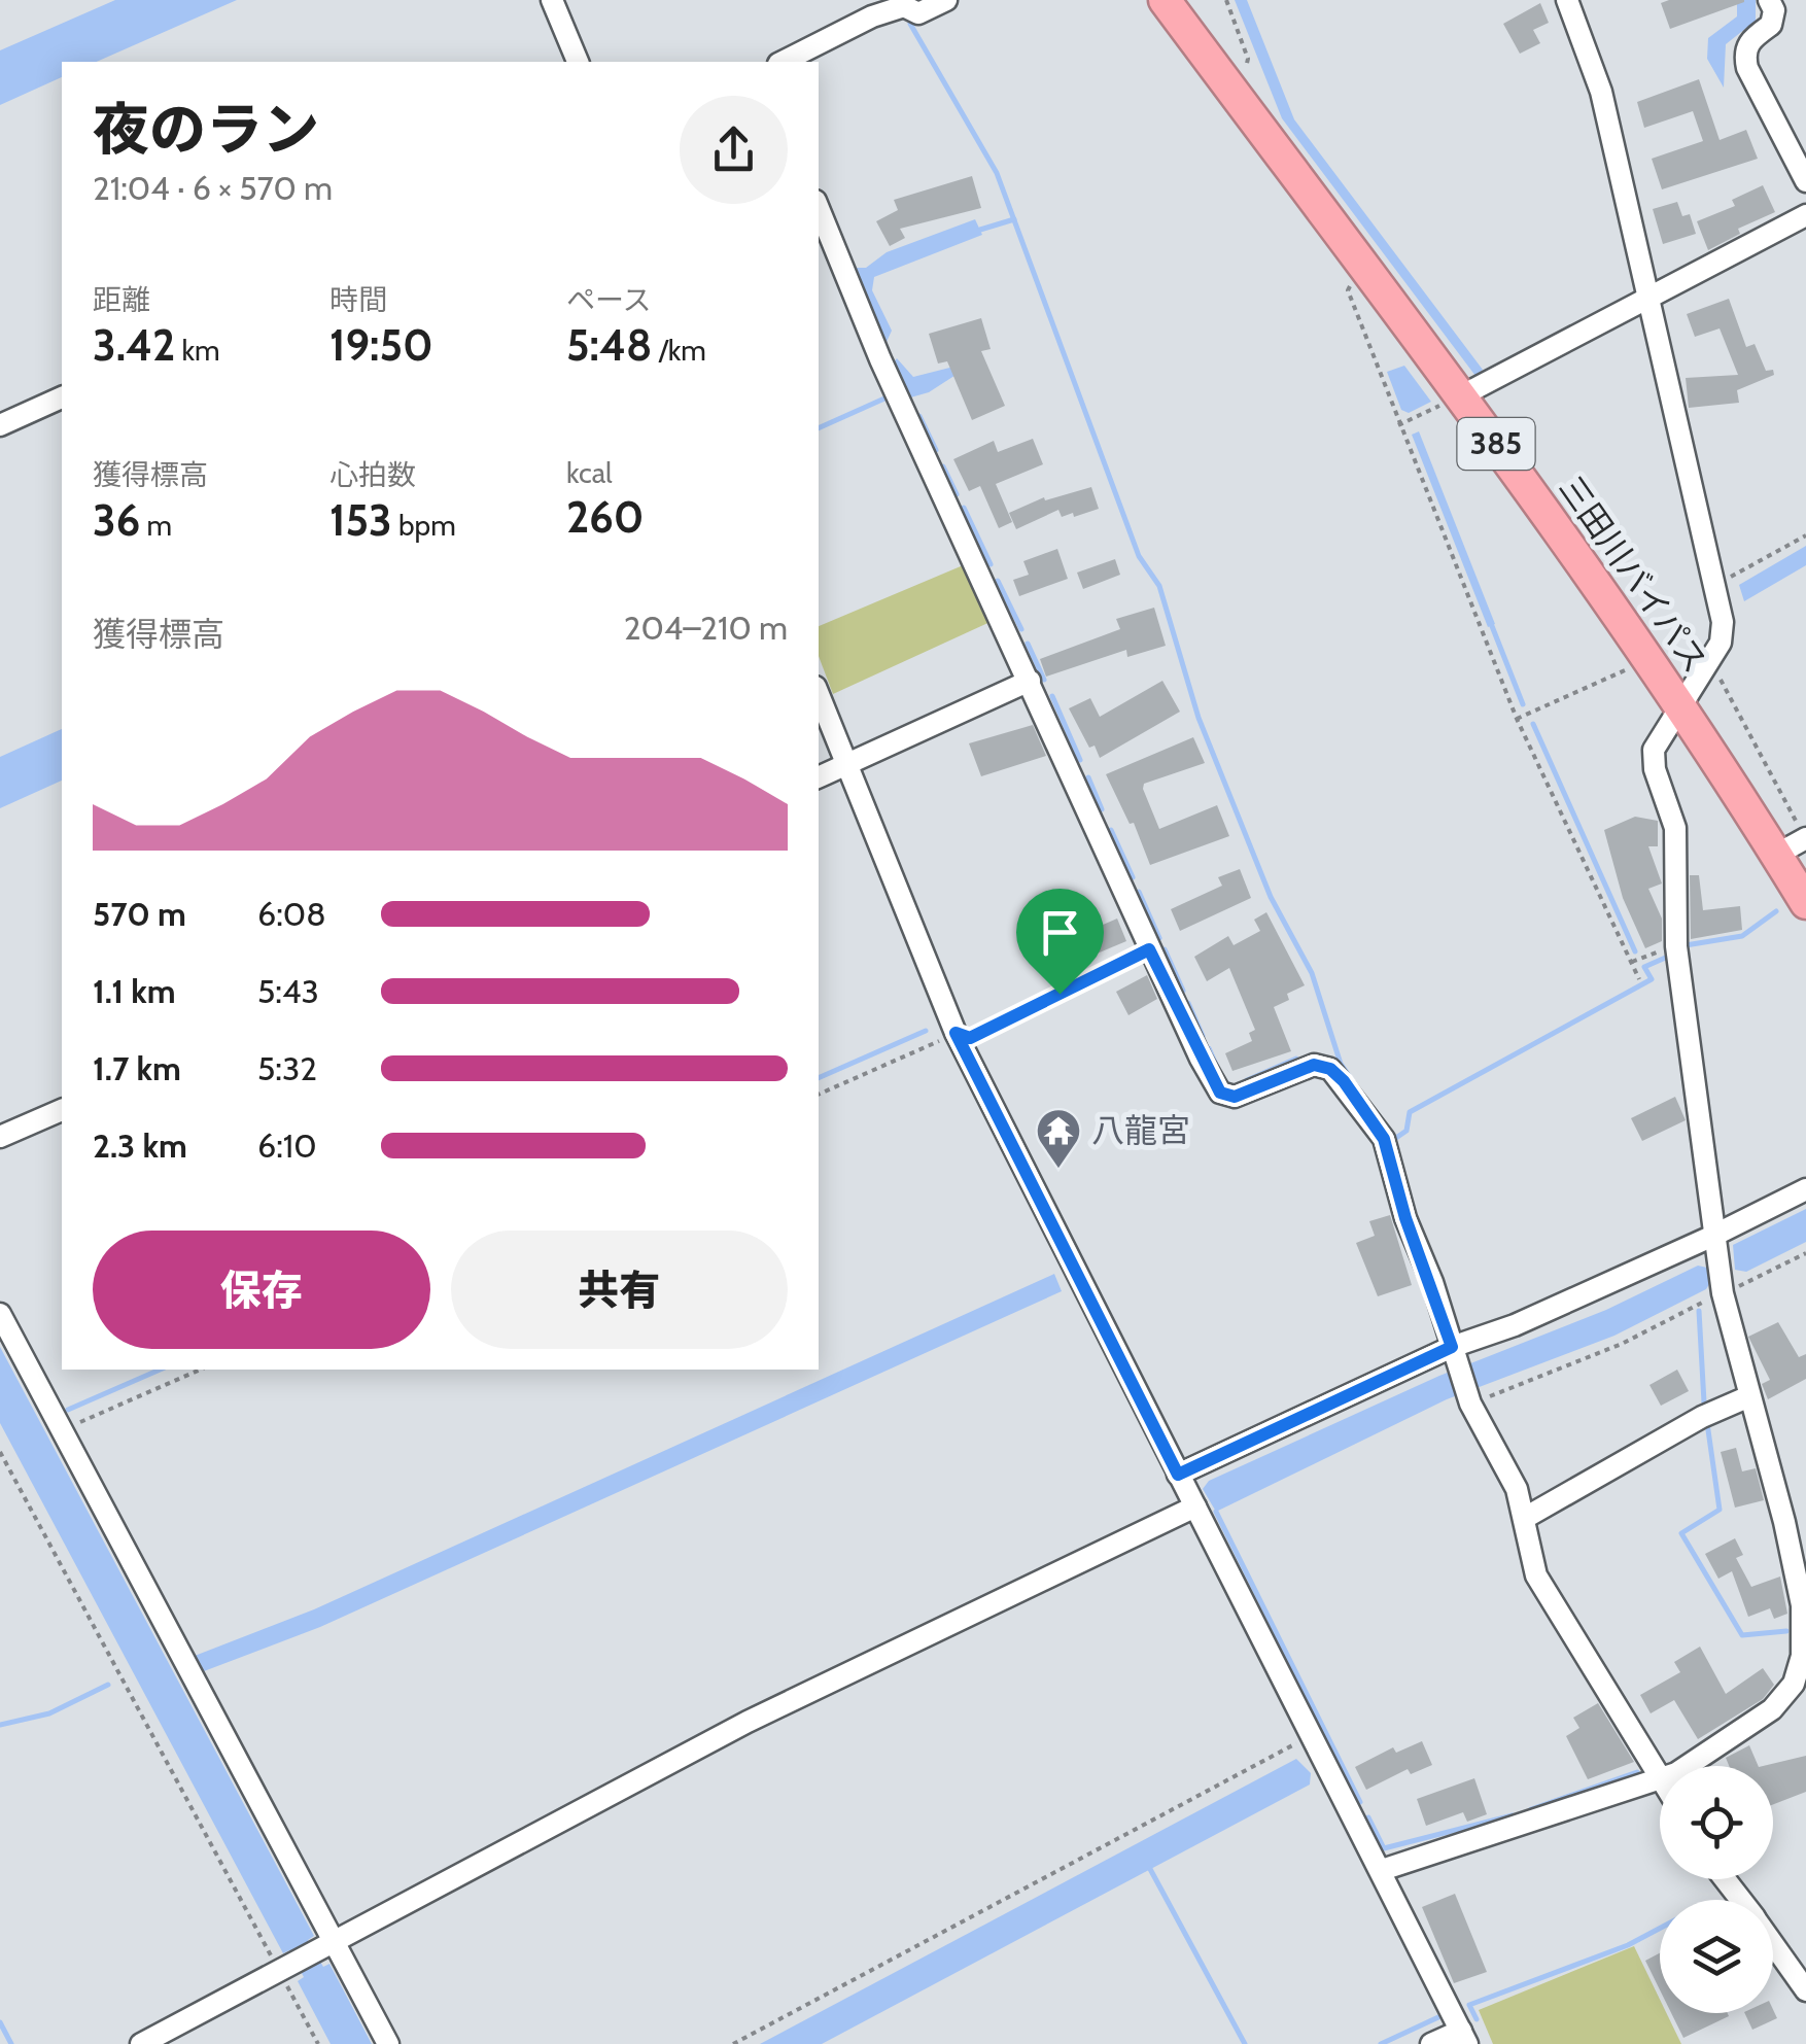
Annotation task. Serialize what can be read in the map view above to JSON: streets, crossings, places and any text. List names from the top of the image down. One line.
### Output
{"streets":{"highway":["385","三田川バイパス"]},"places":{"temple":["八龍宮"]},"page":{"heading":["夜のラン","21:04 · 6 × 570 m"],"stats":[["距離","3.42 km"],["時間","19:50"],["ペース","5:48 /km"],["獲得標高","36 m"],["心拍数","153 bpm"],["kcal","260"]],"chart":["獲得標高","204–210 m"],"list":[{"name":"570 m","note":"6:08"},{"name":"1.1 km","note":"5:43"},{"name":"1.7 km","note":"5:32"},{"name":"2.3 km","note":"6:10"}],"buttons":["保存","共有"]}}
